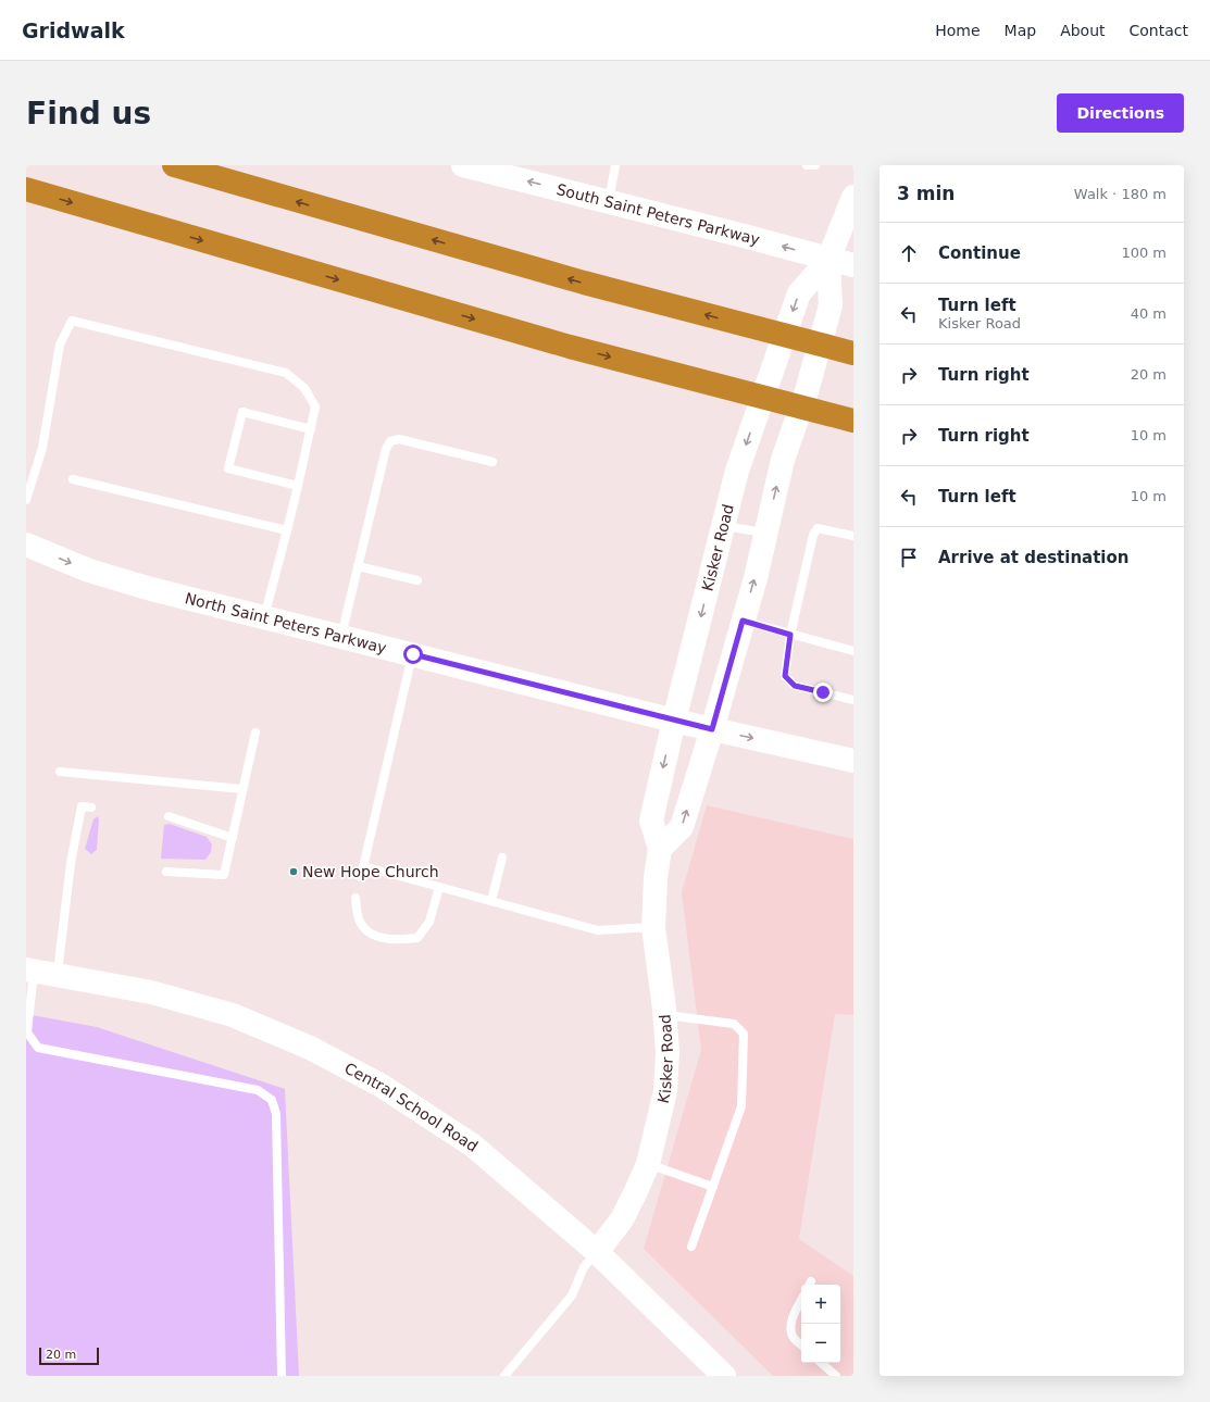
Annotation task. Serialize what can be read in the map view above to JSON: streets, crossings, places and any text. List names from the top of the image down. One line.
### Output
{"streets":{"main road":["South Saint Peters Parkway","Kisker Road","North Saint Peters Parkway","Central School Road"]},"crossings":[["South Saint Peters Parkway","Kisker Road"],["Kisker Road","North Saint Peters Parkway"],["Kisker Road","Central School Road"]],"one_way":["South Saint Peters Parkway","North Saint Peters Parkway"],"places":["New Hope Church"],"scale_bar":"20 m","page":{"header":"Gridwalk","nav":["Home","Map","About","Contact"],"buttons":"Directions","title":"Find us","heading":["3 min","Walk · 180 m"],"list":[["Continue","100 m"],["Turn left","Kisker Road","40 m"],["Turn right","20 m"],["Turn right","10 m"],["Turn left","10 m"],"Arrive at destination"],"map_buttons":["+","−"],"scale":"20 m"}}
